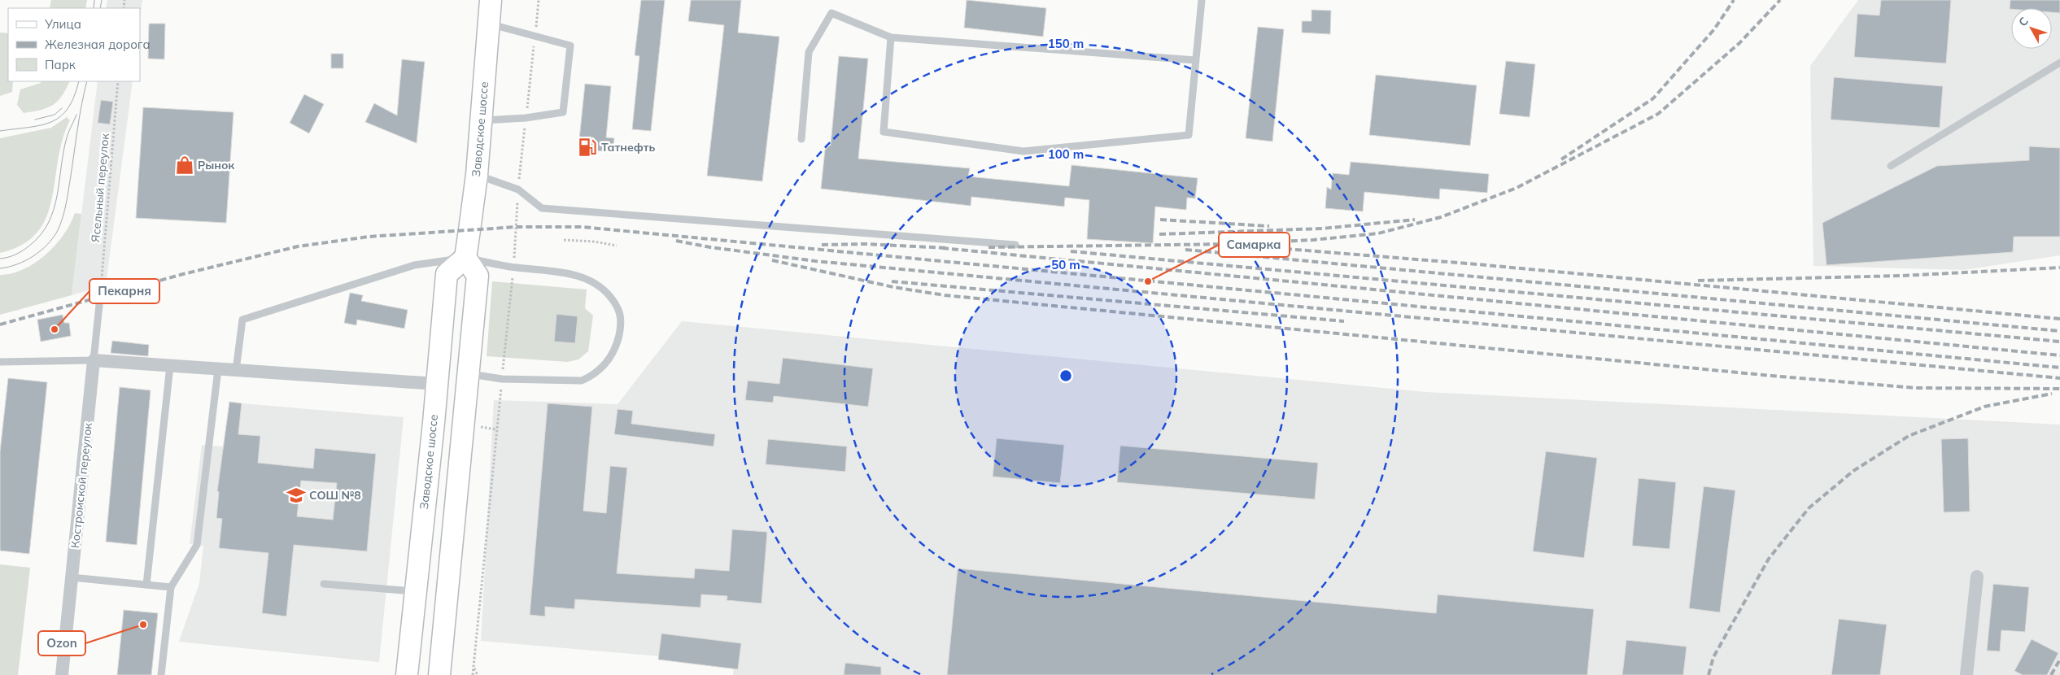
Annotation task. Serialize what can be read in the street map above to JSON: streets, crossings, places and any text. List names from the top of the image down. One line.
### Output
{"streets":{"main road":["Заводское шоссе"],"street":["Костромской переулок"],"path":["Ясельный переулок"]},"crossings":[["Ясельный переулок","Костромской переулок"]],"places":{"fuel station":["Татнефть"],"shop":["Рынок"],"other":["Самарка","Пекарня","Ozon"],"school or university":["СОШ №8"]},"legend":["Улица","Железная дорога","Парк"],"north":"top left","rings":["150 m","100 m","50 m"]}
